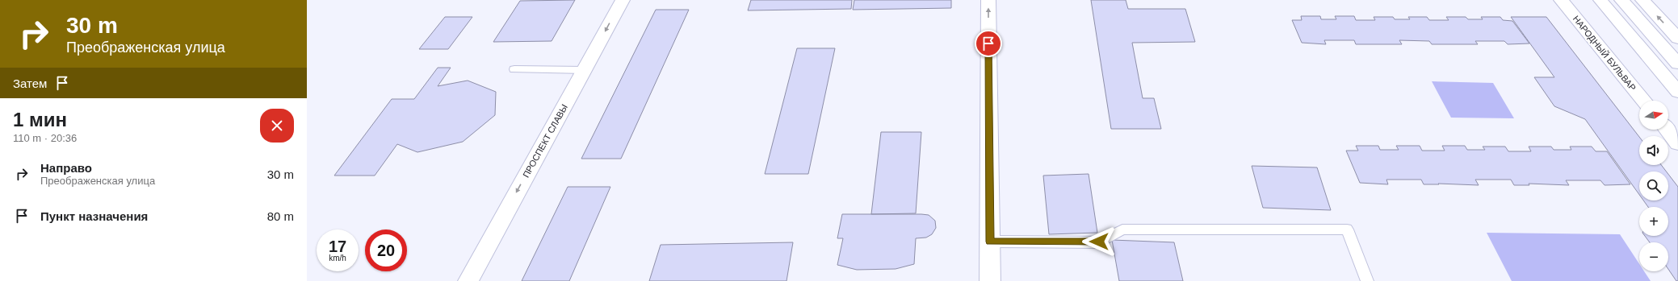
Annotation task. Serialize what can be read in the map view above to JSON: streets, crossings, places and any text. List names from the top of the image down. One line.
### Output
{"streets":{"main road":["НАРОДНЫЙ БУЛЬВАР","ПРОСПЕКТ СЛАВЫ"]},"one_way":["ПРОСПЕКТ СЛАВЫ"],"north":"right","page":{"turn":["30 m","Преображенская улица"],"then":"Затем","heading":["1 мин","110 m · 20:36"],"map_buttons":["+","−"],"list":[{"name":"Направо","note":"Преображенская улица","value":"30 m"},{"name":"Пункт назначения","value":"80 m"}],"speed":"17 km/h","limit":"20"}}
